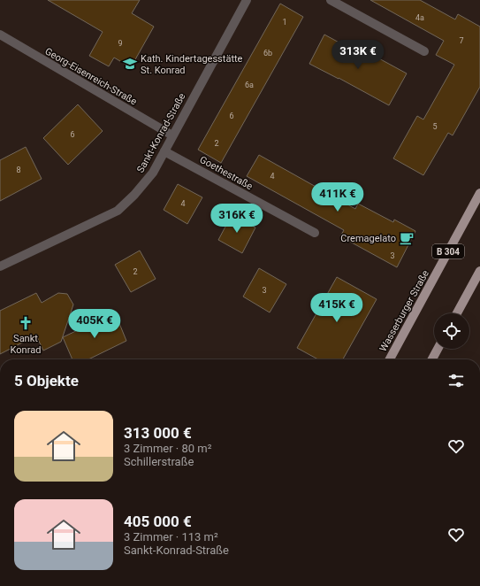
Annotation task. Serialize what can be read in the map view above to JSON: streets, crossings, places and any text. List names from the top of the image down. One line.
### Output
{"streets":{"main road":["B 304","Wasserburger Straße"],"street":["Georg-Eisenreich-Straße","Sankt-Konrad-Straße","Goethestraße"]},"crossings":[["Georg-Eisenreich-Straße","Sankt-Konrad-Straße"],["Sankt-Konrad-Straße","Goethestraße"]],"places":{"school or university":["Kath. Kindertagesstätte St. Konrad"],"cafe":["Cremagelato"],"church":["Sankt Konrad"]},"house_numbers":["4a","1","7","9","6b","6a","6","5","6","2","8","4","4","3","2","3"],"page":{"price":["313K €","411K €","316K €","415K €","405K €"],"heading":"5 Objekte","list":[{"name":"313 000 €","note":"3 Zimmer · 80 m² · Schillerstraße"},{"name":"405 000 €","note":"3 Zimmer · 113 m² · Sankt-Konrad-Straße"}]}}
